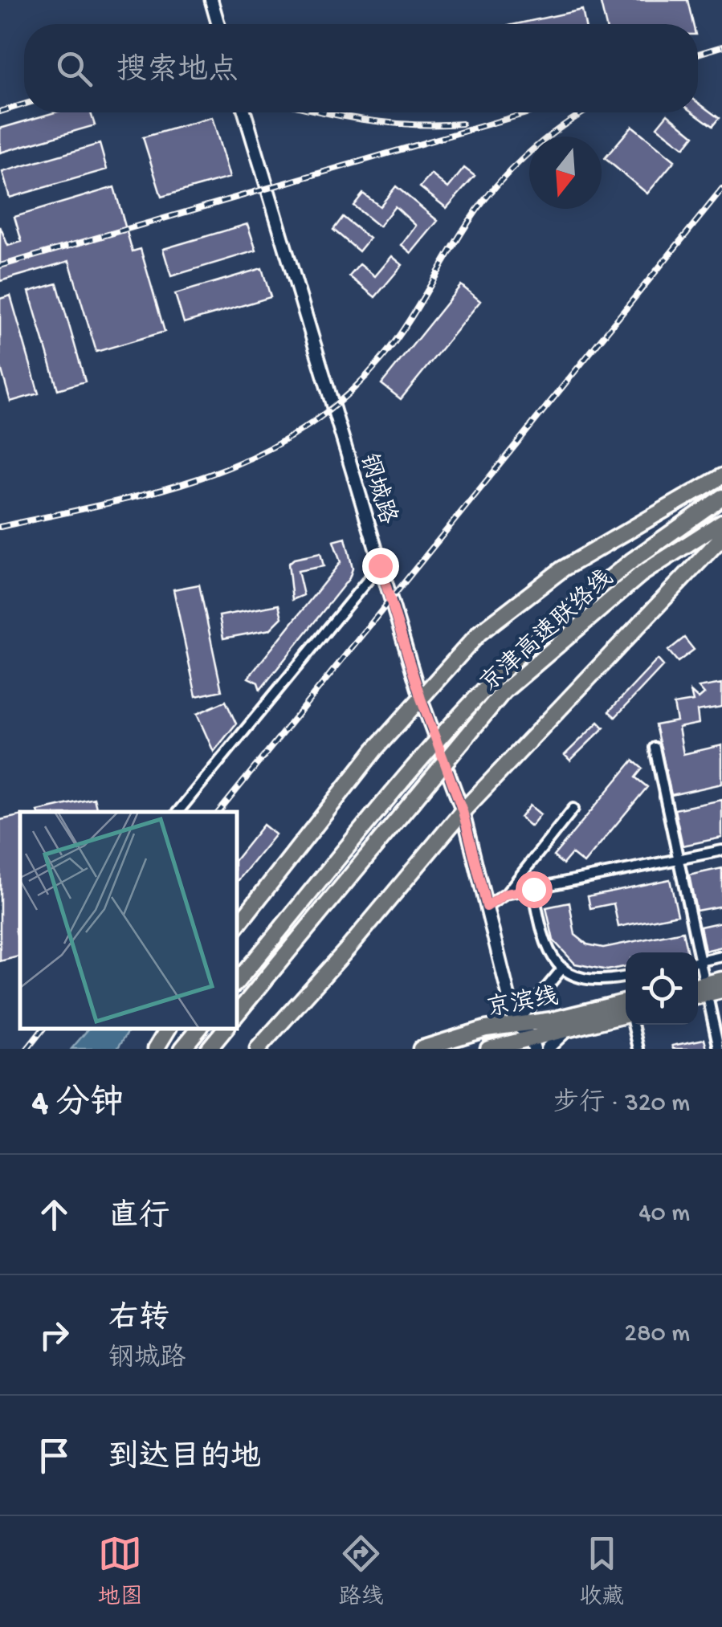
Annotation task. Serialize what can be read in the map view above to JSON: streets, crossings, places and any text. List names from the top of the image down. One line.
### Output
{"streets":{"highway":["京津高速联络线","京滨线"],"street":["钢城路"]},"crossings":[["钢城路","京滨线"]],"north":"bottom","page":{"search":"搜索地点","heading":["4 分钟","步行 · 320 m"],"list":[["直行","40 m"],["右转","钢城路","280 m"],"到达目的地"],"nav":["地图","路线","收藏"]}}
